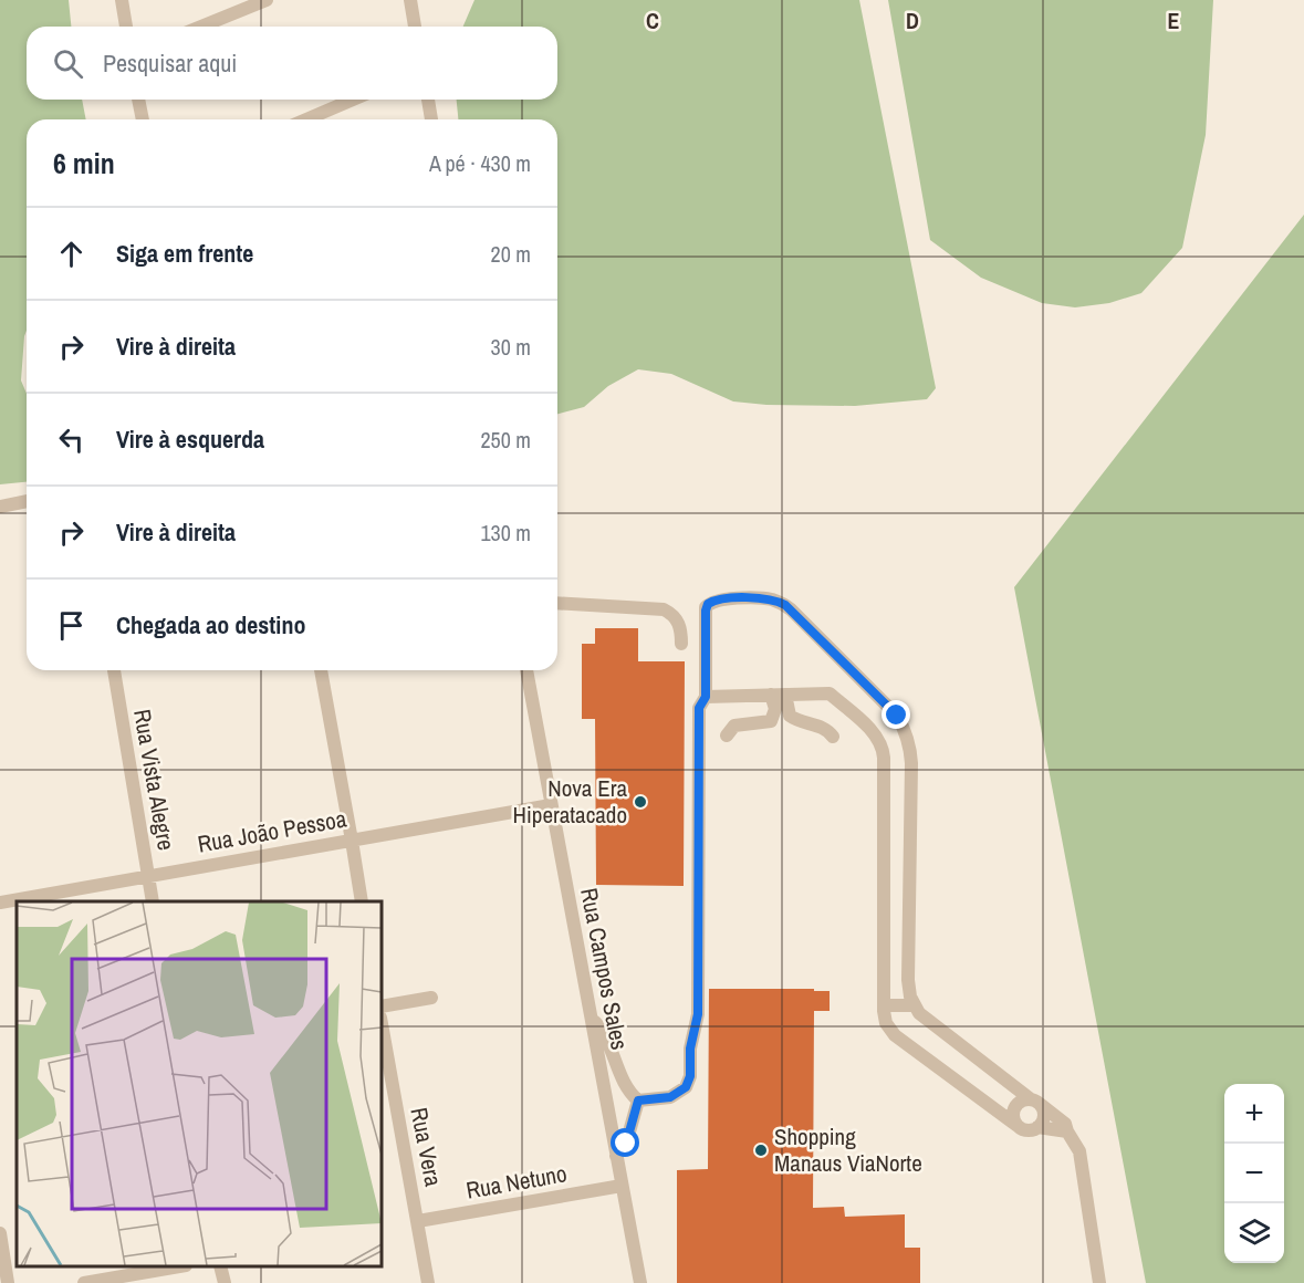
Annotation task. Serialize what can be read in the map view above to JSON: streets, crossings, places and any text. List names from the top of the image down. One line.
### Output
{"streets":{"street":["Rua Vista Alegre","Rua João Pessoa","Rua Campos Sales","Rua Vera","Rua Netuno"]},"crossings":[["Rua Vista Alegre","Rua João Pessoa"],["Rua João Pessoa","Rua Campos Sales"],["Rua Campos Sales","Rua Netuno"],["Rua Vera","Rua Netuno"]],"places":["Nova Era Hiperatacado","Shopping Manaus ViaNorte"],"page":{"search":"Pesquisar aqui","heading":["6 min","A pé · 430 m"],"list":[["Siga em frente","20 m"],["Vire à direita","30 m"],["Vire à esquerda","250 m"],["Vire à direita","130 m"],"Chegada ao destino"],"map_buttons":["+","−"]},"grid":{"columns":["C","D","E"]}}
